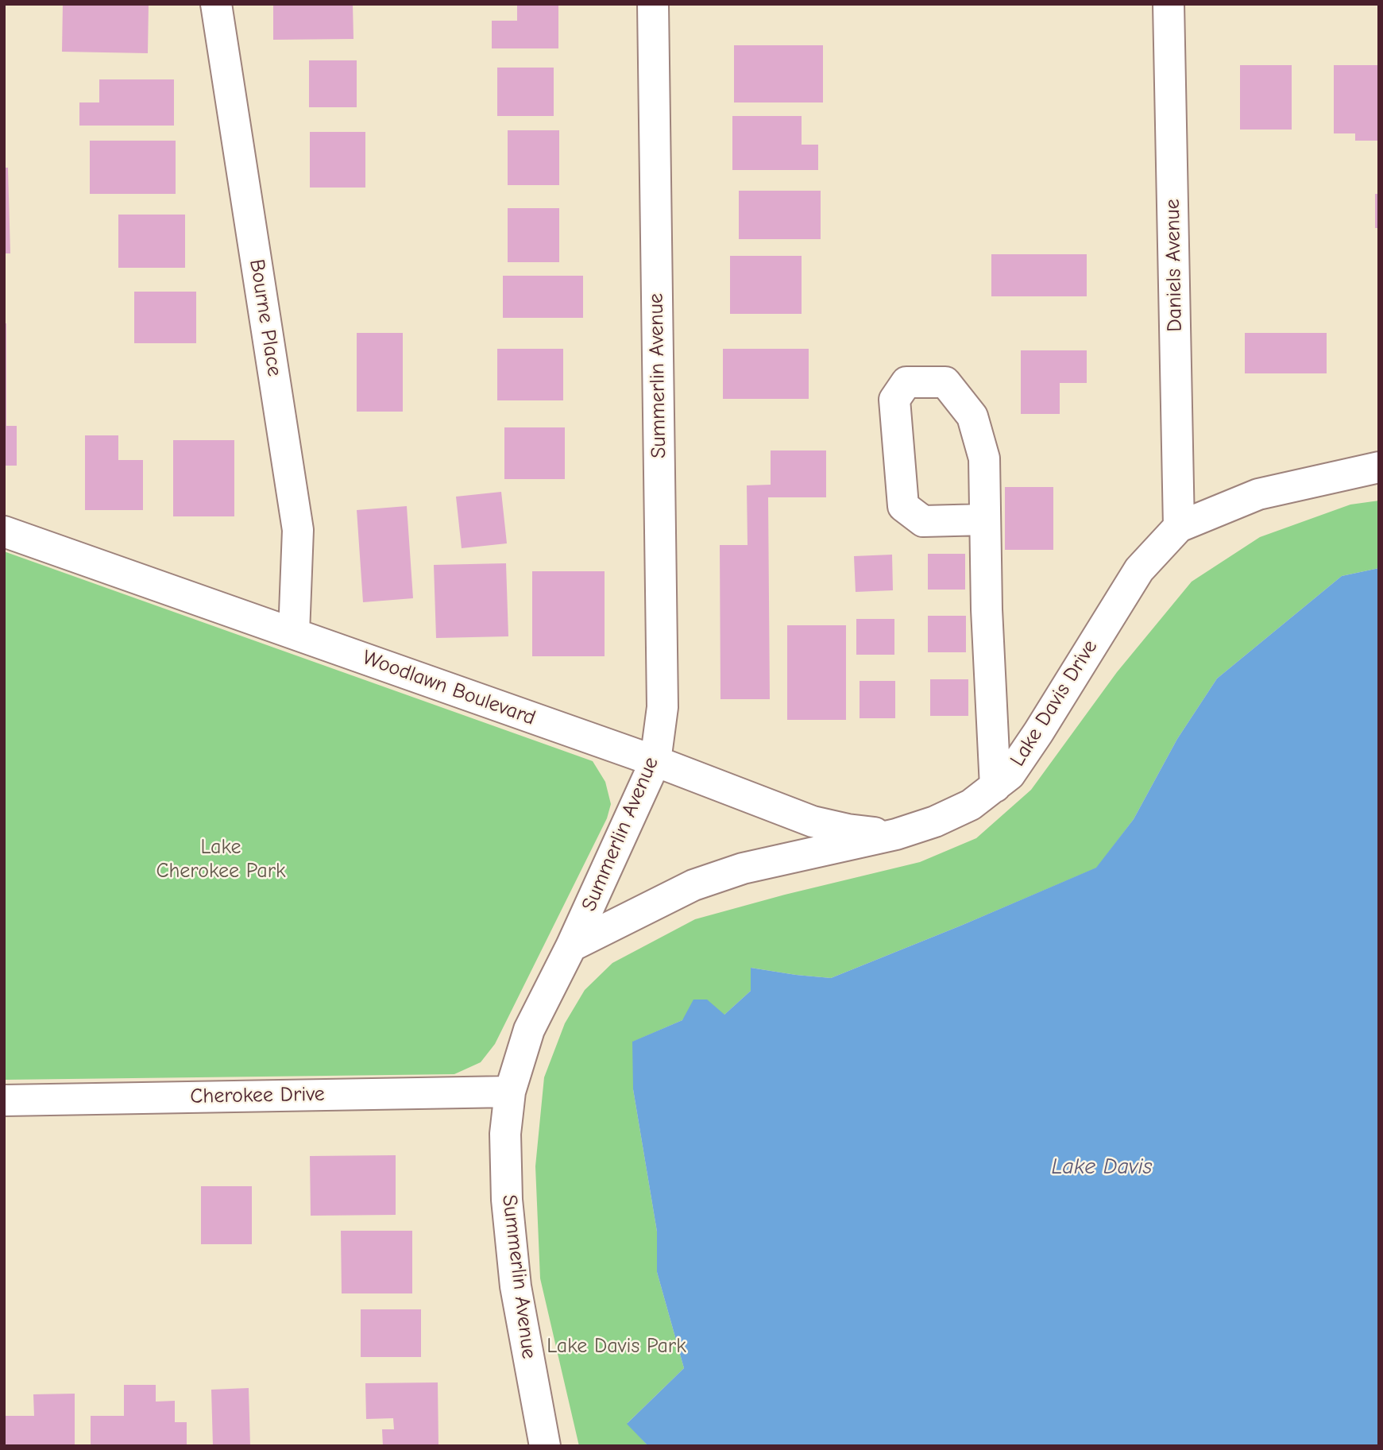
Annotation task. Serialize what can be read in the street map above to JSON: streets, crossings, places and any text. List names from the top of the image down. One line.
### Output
{"streets":{"street":["Daniels Avenue","Bourne Place","Summerlin Avenue","Woodlawn Boulevard","Lake Davis Drive","Cherokee Drive"]},"crossings":[["Daniels Avenue","Lake Davis Drive"],["Bourne Place","Woodlawn Boulevard"],["Summerlin Avenue","Woodlawn Boulevard"],["Summerlin Avenue","Lake Davis Drive"],["Summerlin Avenue","Cherokee Drive"],["Woodlawn Boulevard","Lake Davis Drive"]],"water":["Lake Davis"],"parks":["Lake Cherokee Park","Lake Davis Park"]}
